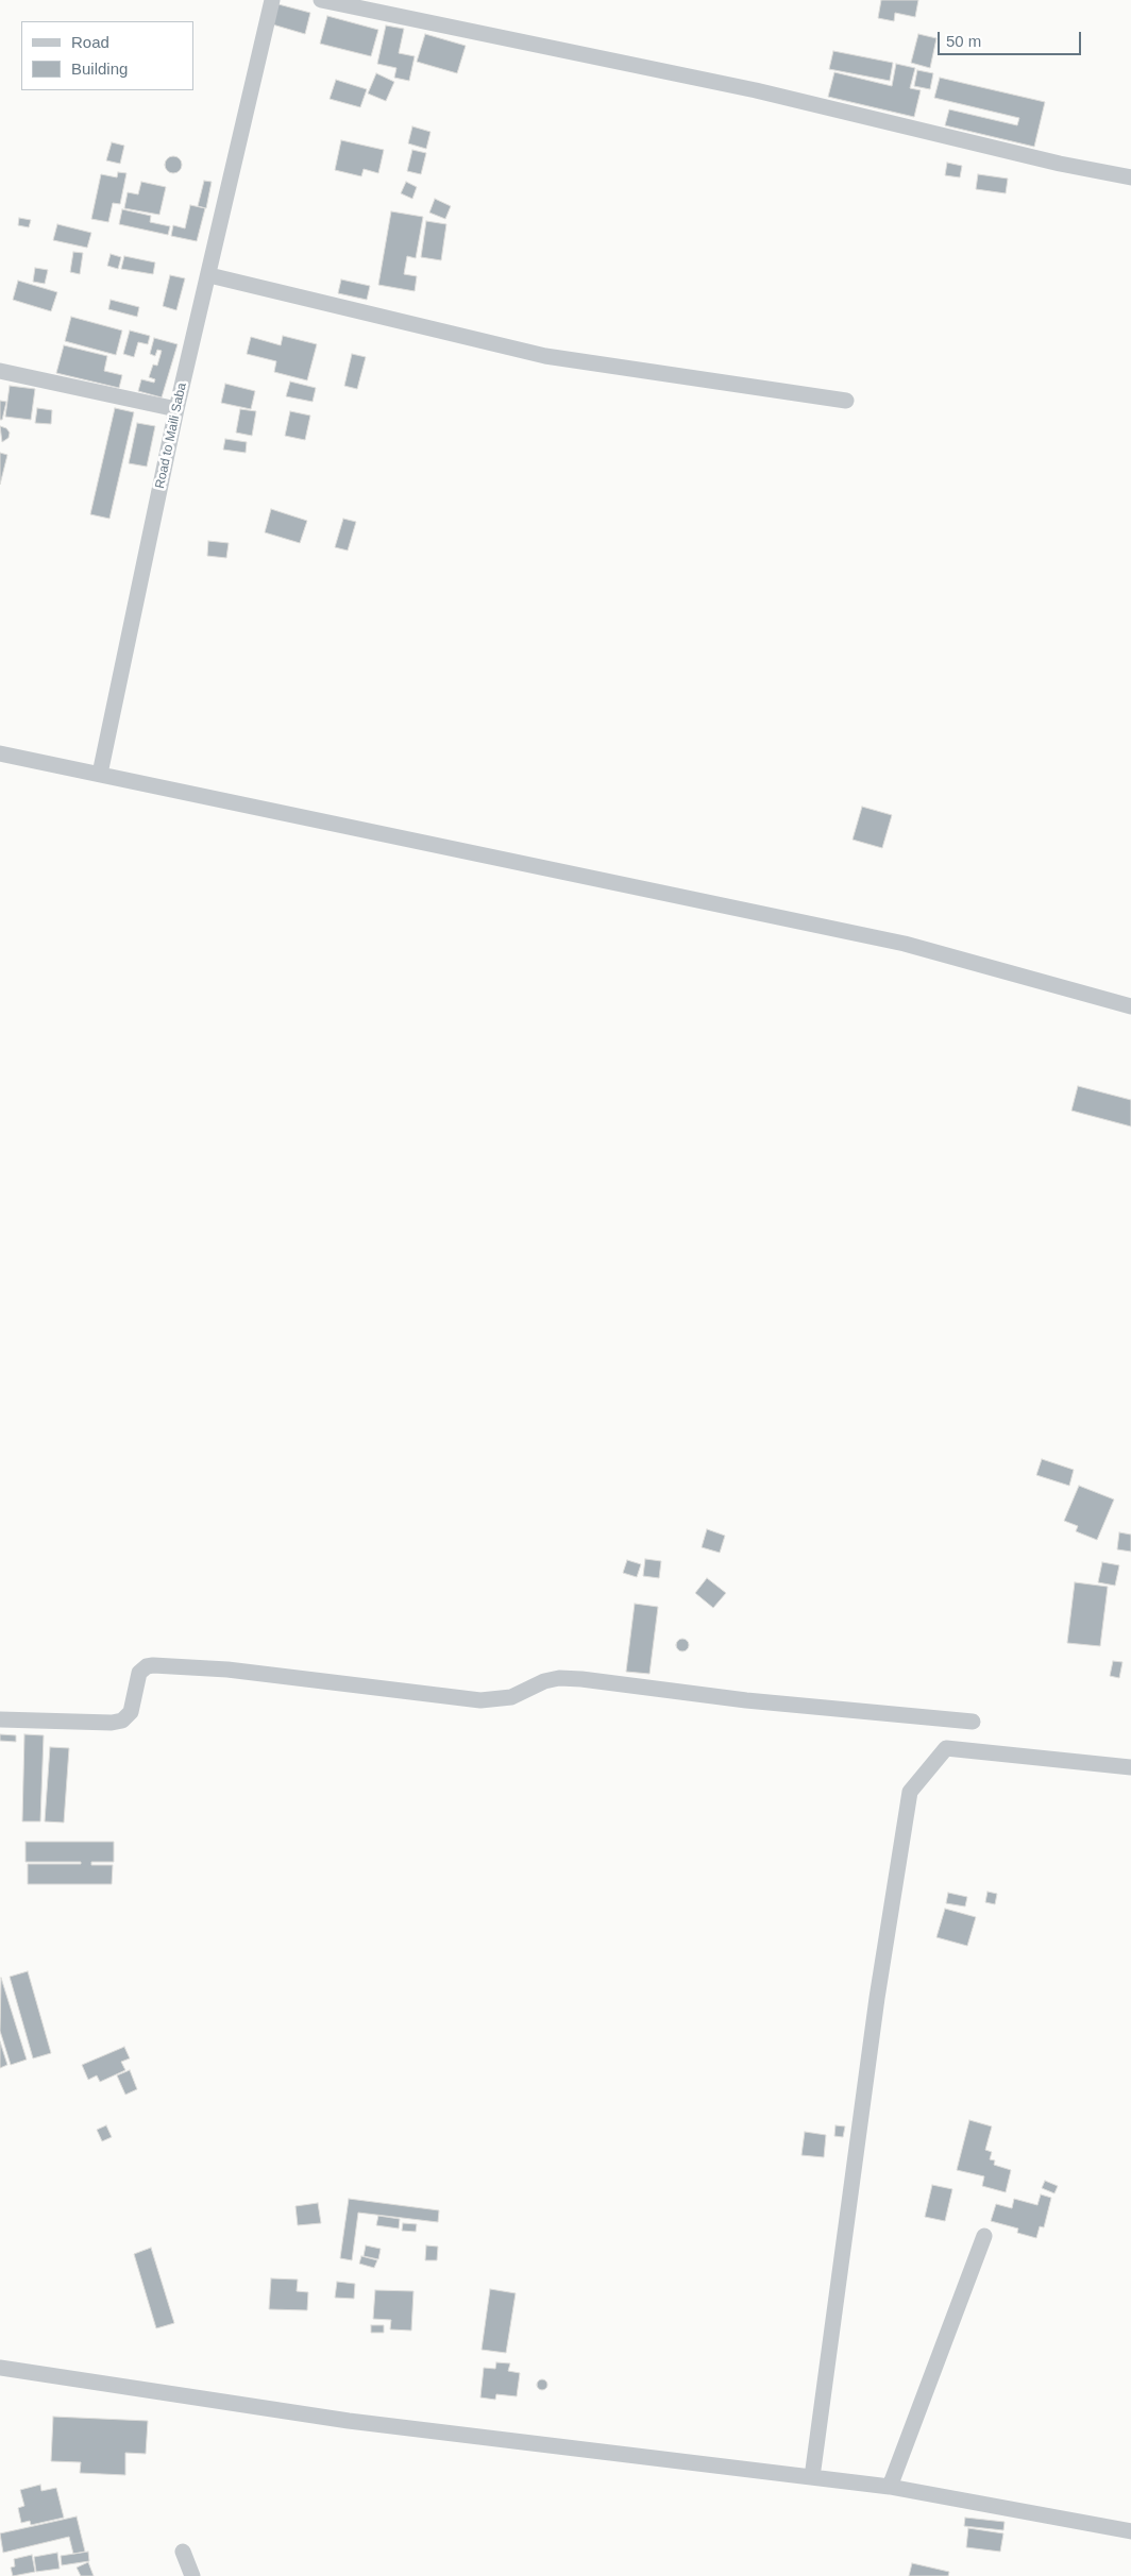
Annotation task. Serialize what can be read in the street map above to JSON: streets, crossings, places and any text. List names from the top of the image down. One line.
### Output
{"streets":{"street":["Road to Maili Saba"]},"legend":["Road","Building"],"scale_bar":"50 m"}
